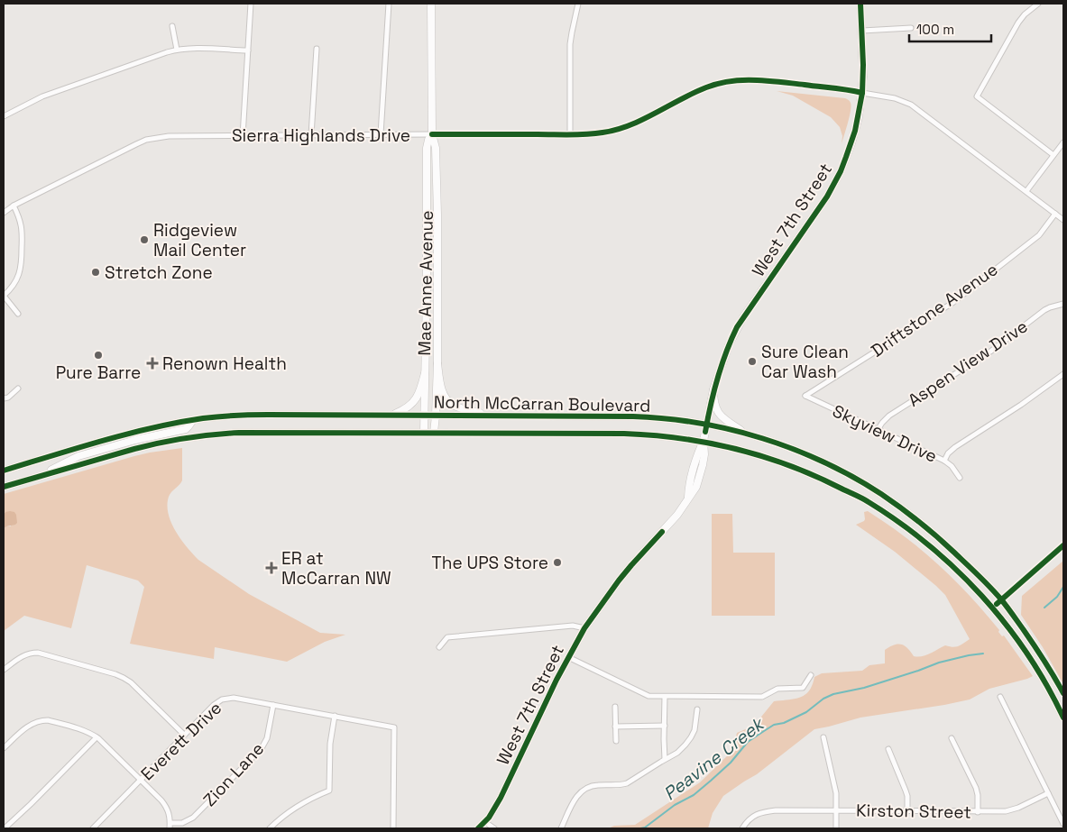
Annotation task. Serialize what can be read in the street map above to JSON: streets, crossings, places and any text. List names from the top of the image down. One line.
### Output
{"streets":{"main road":["West 7th Street","Mae Anne Avenue","North McCarran Boulevard"],"street":["Sierra Highlands Drive","Driftstone Avenue","Aspen View Drive","Skyview Drive","Everett Drive","Zion Lane","Kirston Street"]},"crossings":[["Sierra Highlands Drive","West 7th Street"],["Sierra Highlands Drive","Mae Anne Avenue"],["Sierra Highlands Drive","Driftstone Avenue"],["West 7th Street","North McCarran Boulevard"],["Mae Anne Avenue","North McCarran Boulevard"],["Driftstone Avenue","Skyview Drive"],["Aspen View Drive","Skyview Drive"],["Everett Drive","Zion Lane"]],"water":["Peavine Creek"],"places":{"other":["Ridgeview Mail Center","Stretch Zone","Pure Barre","Sure Clean Car Wash","The UPS Store"],"health":["Renown Health","ER at McCarran NW"]},"scale_bar":"100 m"}
